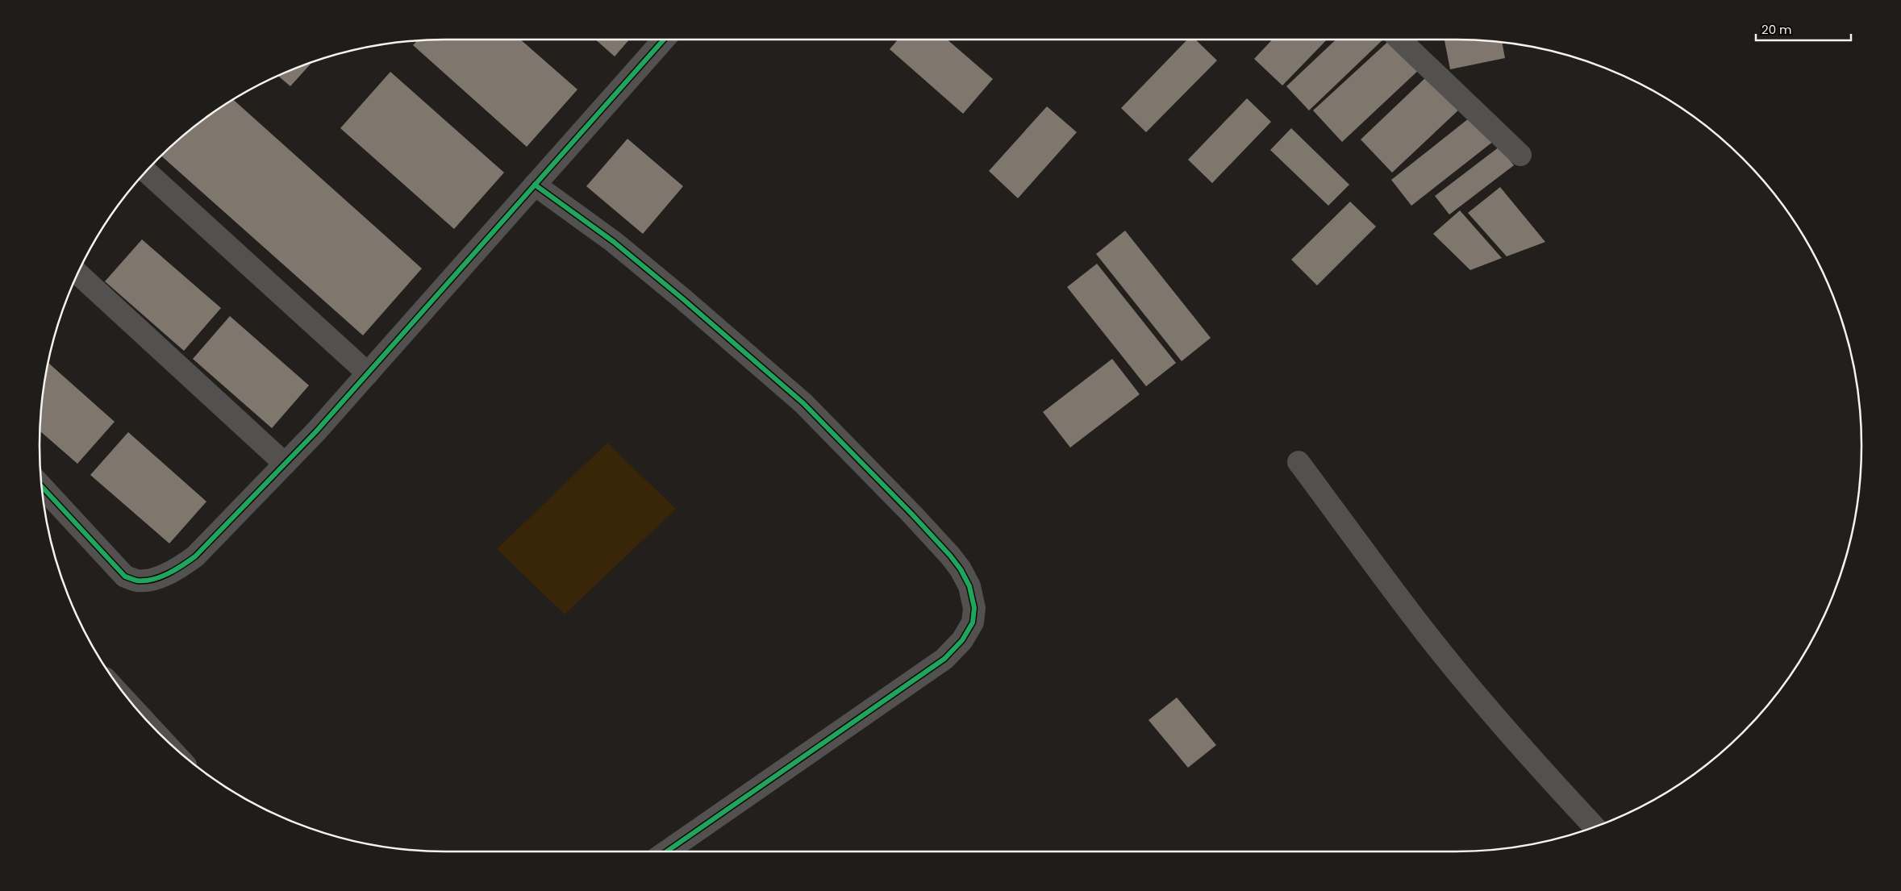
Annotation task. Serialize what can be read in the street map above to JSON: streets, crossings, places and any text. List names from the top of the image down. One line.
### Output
{"scale_bar":"20 m"}
